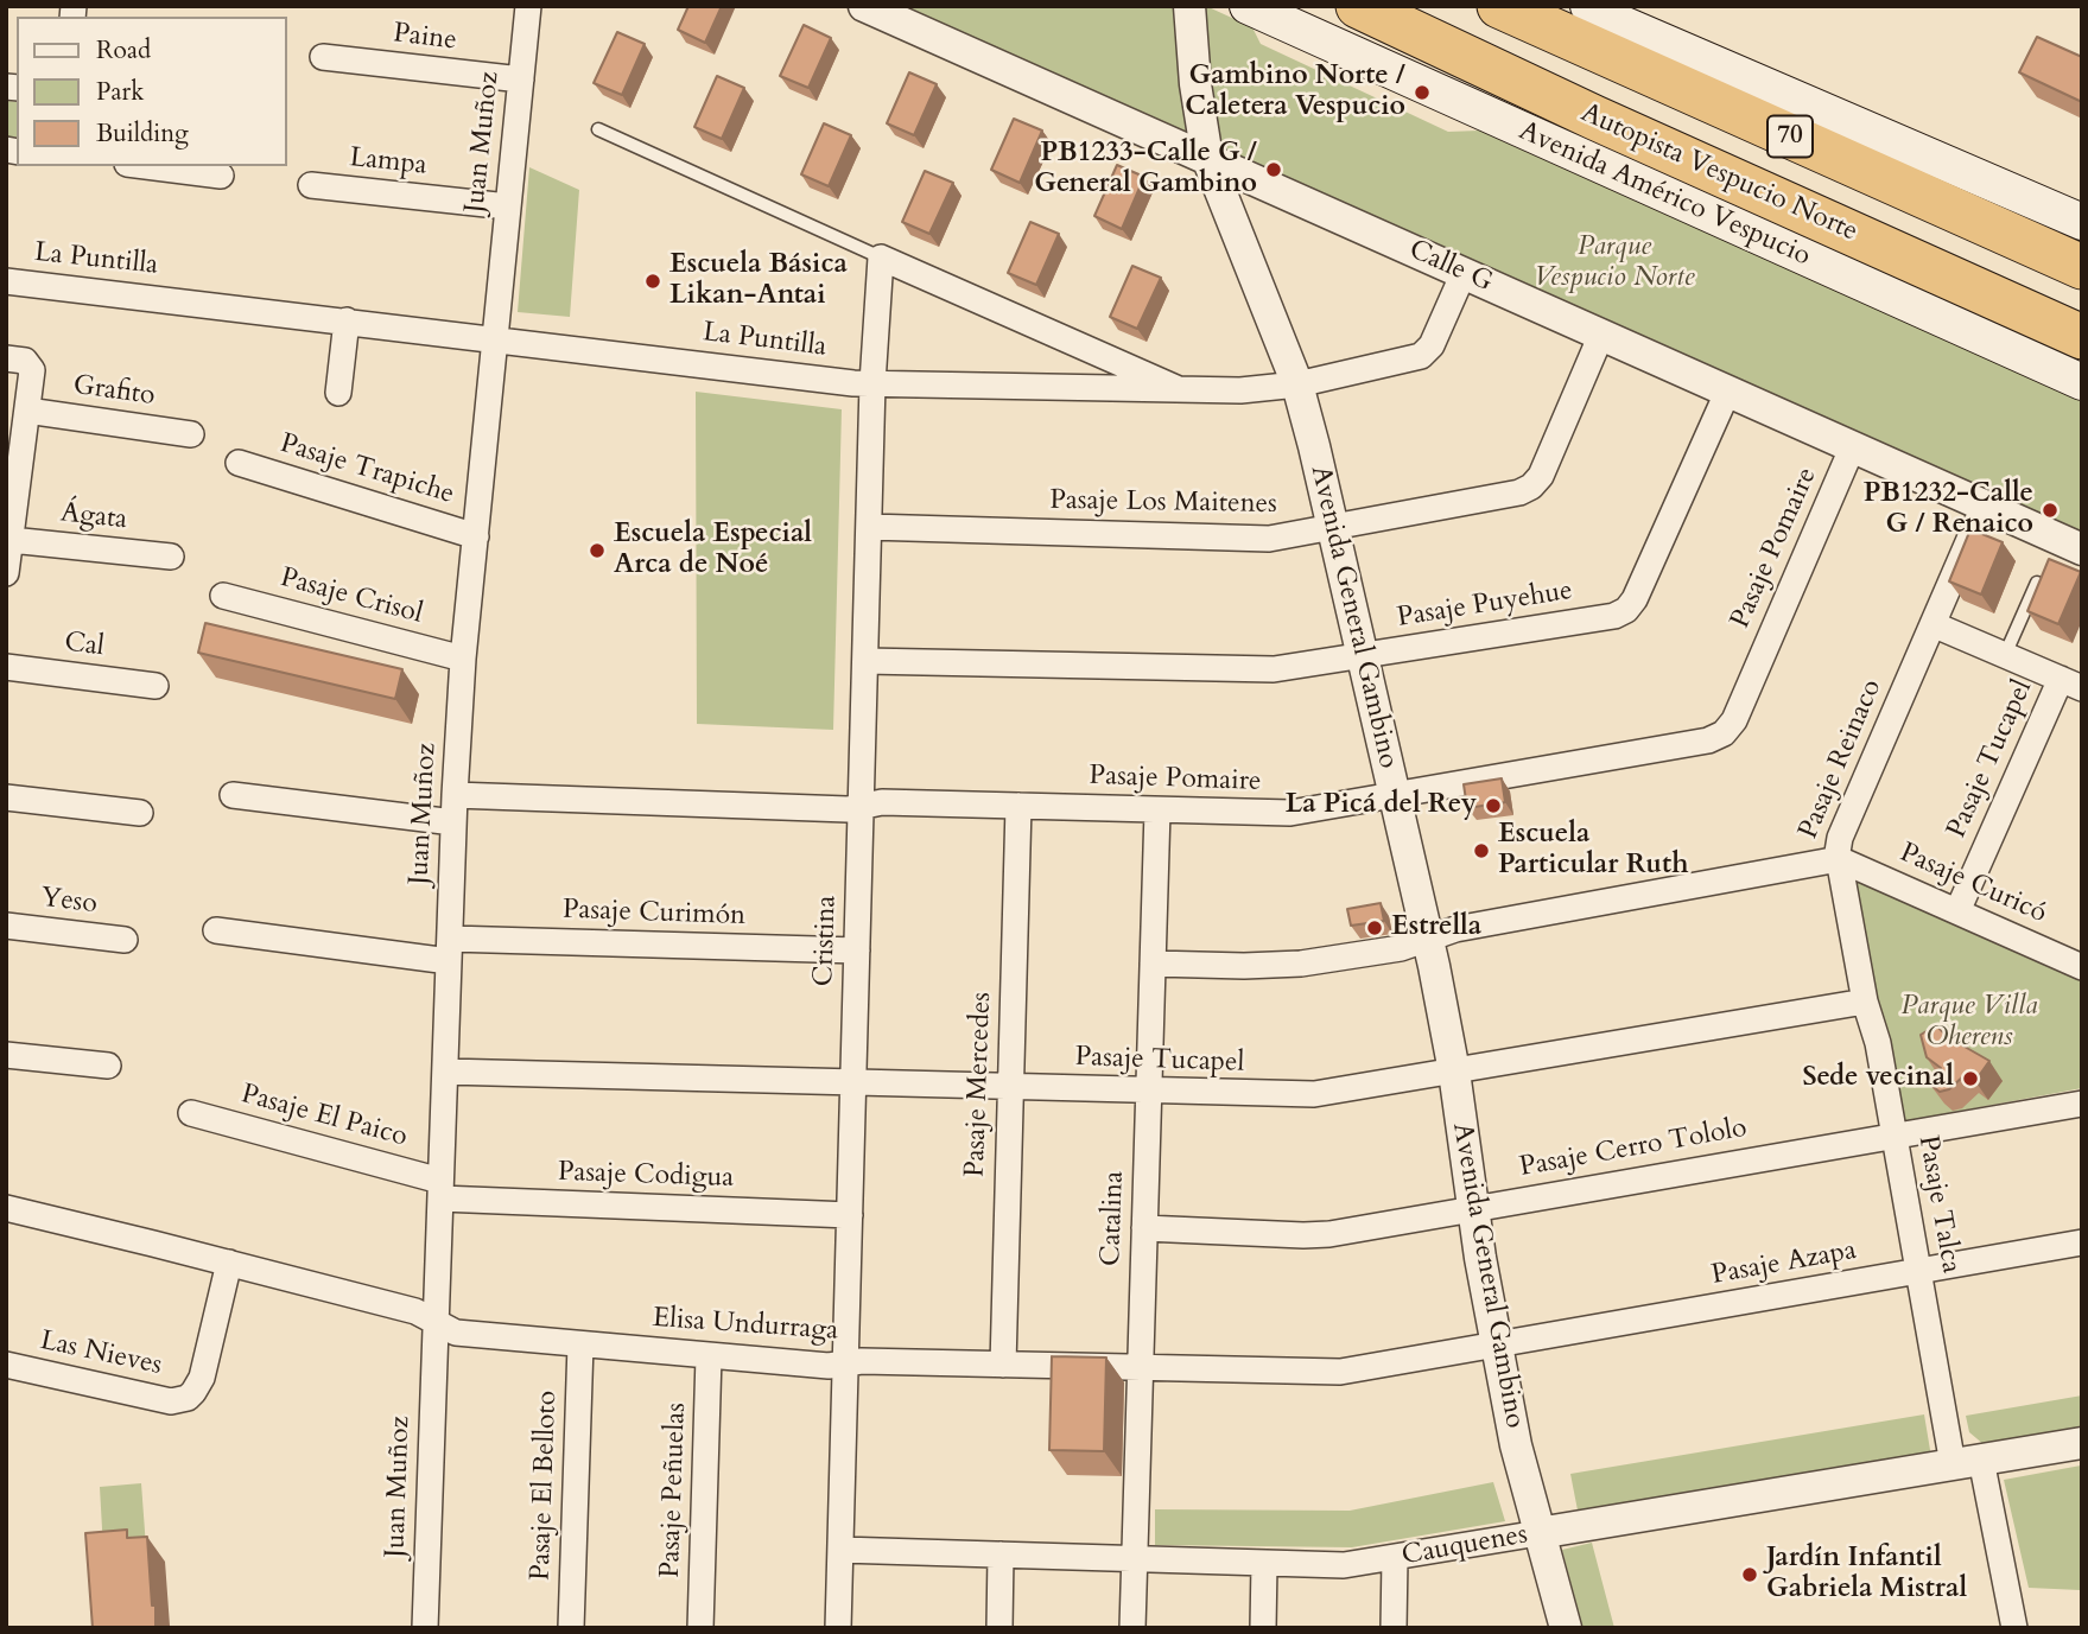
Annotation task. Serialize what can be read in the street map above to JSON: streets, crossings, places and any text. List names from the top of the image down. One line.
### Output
{"streets":{"highway":["70","Autopista Vespucio Norte"],"main road":["Avenida Américo Vespucio"],"street":["Paine","Juan Muñoz","Lampa","La Puntilla","Calle G","Grafito","Pasaje Trapiche","Pasaje Los Maitenes","Ágata","Pasaje Pomaire","Pasaje Crisol","Pasaje Puyehue","Avenida General Gambino","Cal","Pasaje Reinaco","Pasaje Tucapel","Pasaje Curicó","Yeso","Pasaje Curimón","Cristina","Pasaje Mercedes","Pasaje El Paico","Pasaje Cerro Tololo","Pasaje Codigua","Pasaje Talca","Catalina","Pasaje Azapa","Elisa Undurraga","Las Nieves","Pasaje El Belloto","Pasaje Peñuelas","Cauquenes"]},"crossings":[["Paine","Juan Muñoz"],["Juan Muñoz","Lampa"],["Juan Muñoz","La Puntilla"],["Juan Muñoz","Pasaje Trapiche"],["Juan Muñoz","Pasaje Pomaire"],["Juan Muñoz","Pasaje Crisol"],["Juan Muñoz","Pasaje Tucapel"],["Juan Muñoz","Pasaje Curimón"],["Juan Muñoz","Pasaje El Paico"],["Juan Muñoz","Pasaje Codigua"],["Juan Muñoz","Elisa Undurraga"],["La Puntilla","Calle G"],["La Puntilla","Avenida General Gambino"],["La Puntilla","Cristina"],["Calle G","Pasaje Los Maitenes"],["Calle G","Pasaje Pomaire"],["Calle G","Pasaje Puyehue"],["Calle G","Avenida General Gambino"],["Calle G","Pasaje Reinaco"],["Pasaje Los Maitenes","Avenida General Gambino"],["Pasaje Los Maitenes","Cristina"],["Pasaje Pomaire","Avenida General Gambino"],["Pasaje Pomaire","Cristina"],["Pasaje Pomaire","Pasaje Mercedes"],["Pasaje Pomaire","Catalina"],["Pasaje Puyehue","Avenida General Gambino"],["Pasaje Puyehue","Cristina"],["Avenida General Gambino","Pasaje Reinaco"],["Avenida General Gambino","Pasaje Tucapel"],["Avenida General Gambino","Pasaje Cerro Tololo"],["Avenida General Gambino","Pasaje Azapa"],["Avenida General Gambino","Elisa Undurraga"],["Avenida General Gambino","Cauquenes"],["Pasaje Reinaco","Pasaje Curicó"],["Pasaje Reinaco","Pasaje Talca"],["Pasaje Reinaco","Catalina"],["Pasaje Tucapel","Pasaje Curicó"],["Pasaje Tucapel","Cristina"],["Pasaje Tucapel","Pasaje Mercedes"],["Pasaje Tucapel","Pasaje Talca"],["Pasaje Tucapel","Catalina"],["Pasaje Curicó","Pasaje Talca"],["Pasaje Curimón","Cristina"],["Cristina","Pasaje Codigua"],["Cristina","Elisa Undurraga"],["Cristina","Cauquenes"],["Pasaje Mercedes","Elisa Undurraga"],["Pasaje El Paico","Pasaje Codigua"],["Pasaje Cerro Tololo","Pasaje Talca"],["Pasaje Cerro Tololo","Catalina"],["Pasaje Talca","Pasaje Azapa"],["Pasaje Talca","Cauquenes"],["Catalina","Elisa Undurraga"],["Catalina","Cauquenes"],["Pasaje Azapa","Elisa Undurraga"],["Elisa Undurraga","Las Nieves"],["Elisa Undurraga","Pasaje El Belloto"],["Elisa Undurraga","Pasaje Peñuelas"]],"parks":["Parque Vespucio Norte","Parque Villa Oherens"],"places":["Gambino Norte / Caletera Vespucio","PB1233-Calle G / General Gambino","Escuela Básica Likan-Antai","PB1232-Calle G / Renaico","Escuela Especial Arca de Noé","La Picá del Rey","Escuela Particular Ruth","Estrella","Sede vecinal","Jardín Infantil Gabriela Mistral"],"legend":["Road","Park","Building"]}
